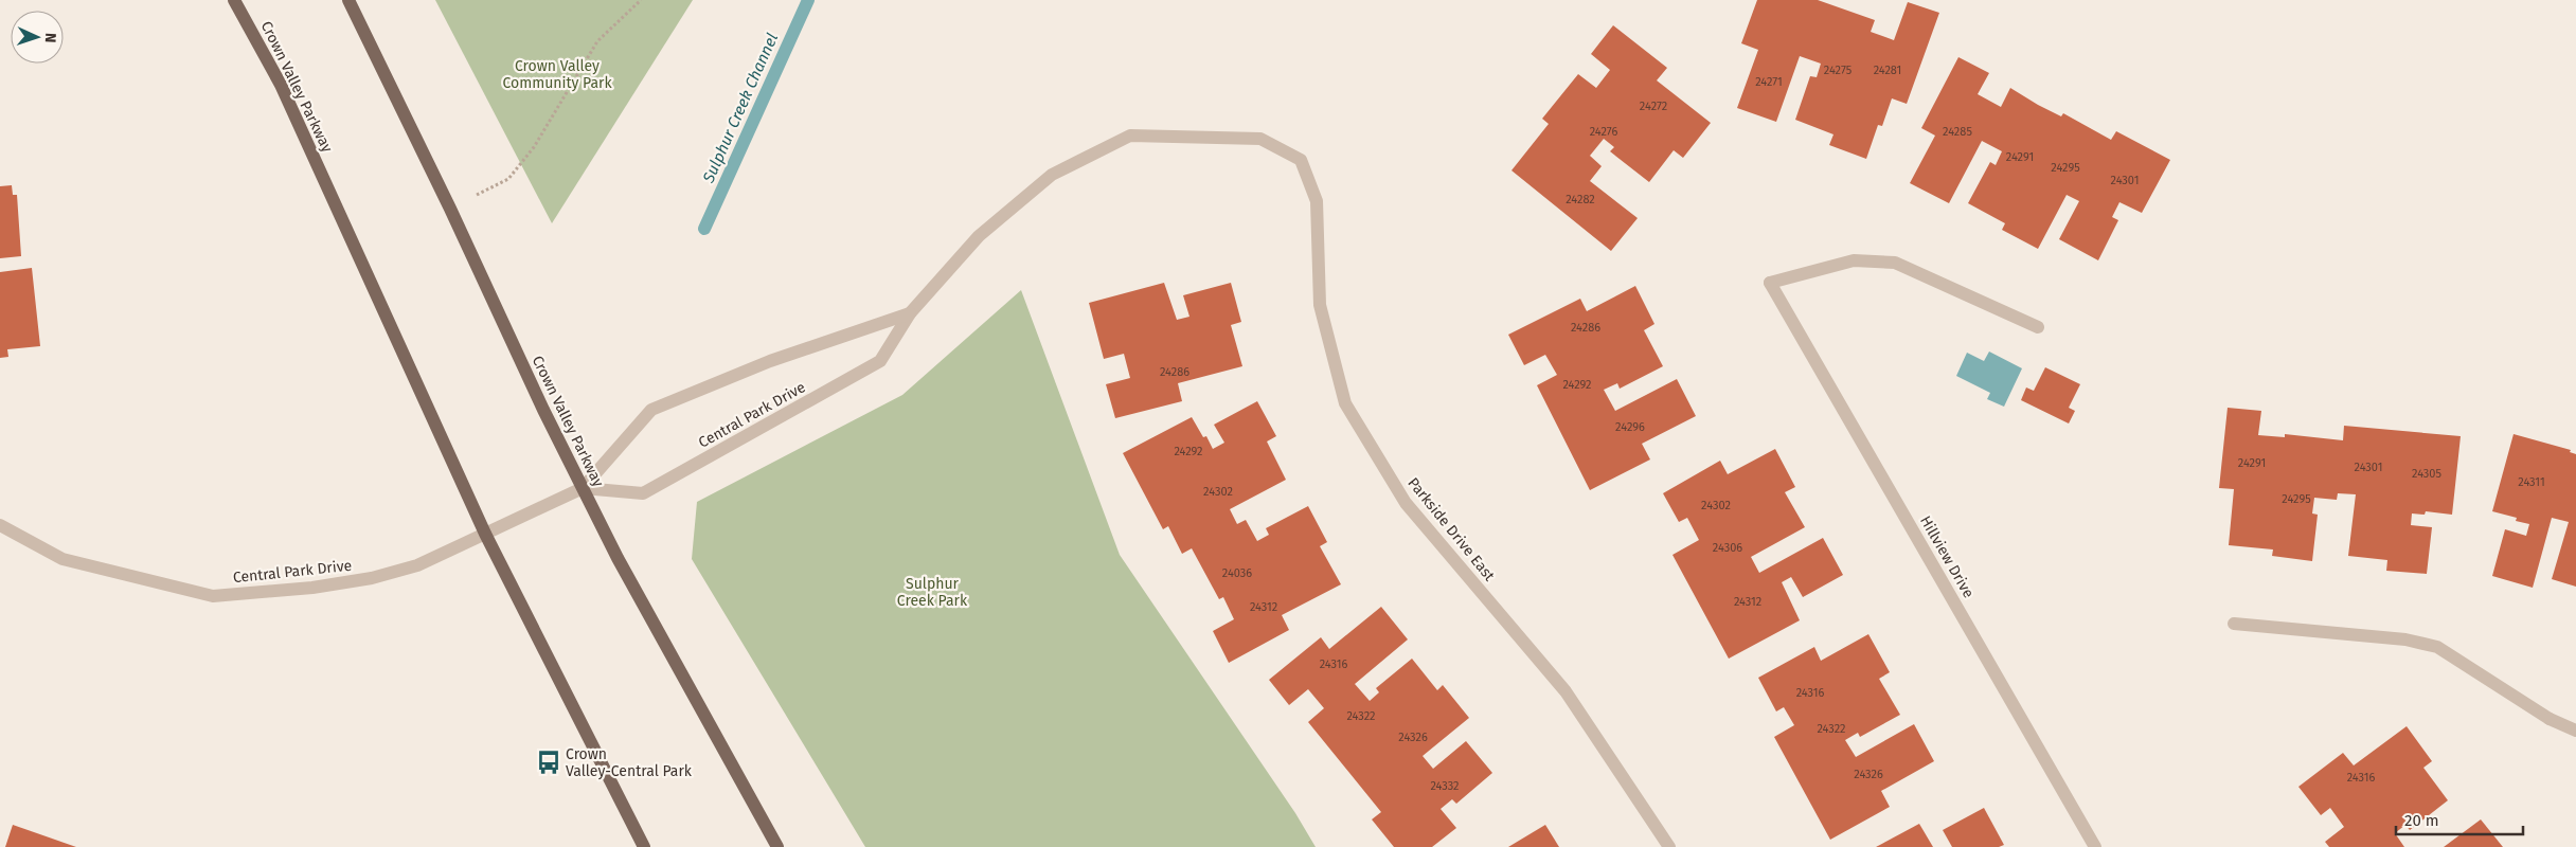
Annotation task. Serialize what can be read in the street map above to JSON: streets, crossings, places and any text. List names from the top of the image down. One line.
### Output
{"streets":{"main road":["Crown Valley Parkway"],"street":["Central Park Drive","Parkside Drive East","Hillview Drive"]},"crossings":[["Crown Valley Parkway","Central Park Drive"],["Central Park Drive","Parkside Drive East"]],"water":["Sulphur Creek Channel"],"parks":["Crown Valley Community Park","Sulphur Creek Park"],"places":{"bus stop":["Crown Valley-Central Park"]},"house_numbers":["24275","24281","24271","24272","24276","24285","24291","24295","24301","24282","24286","24286","24292","24296","24292","24291","24301","24305","24311","24302","24295","24302","24306","24036","24312","24312","24316","24316","24322","24322","24326","24326","24316","24332"],"scale_bar":"20 m","north":"right"}
